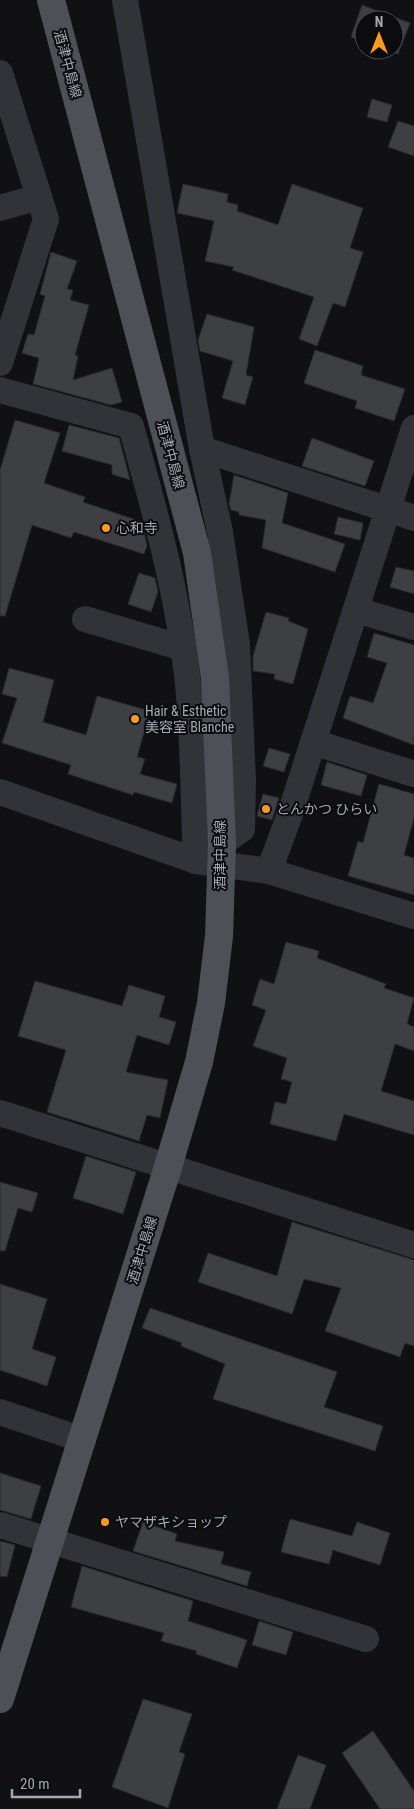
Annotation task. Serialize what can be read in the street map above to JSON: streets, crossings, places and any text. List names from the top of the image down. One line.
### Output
{"streets":{"main road":["酒津中島線"]},"places":["心和寺","Hair & Esthetic 美容室 Blanche","とんかつ ひらい","ヤマザキショップ"],"scale_bar":"20 m","north":"top"}
